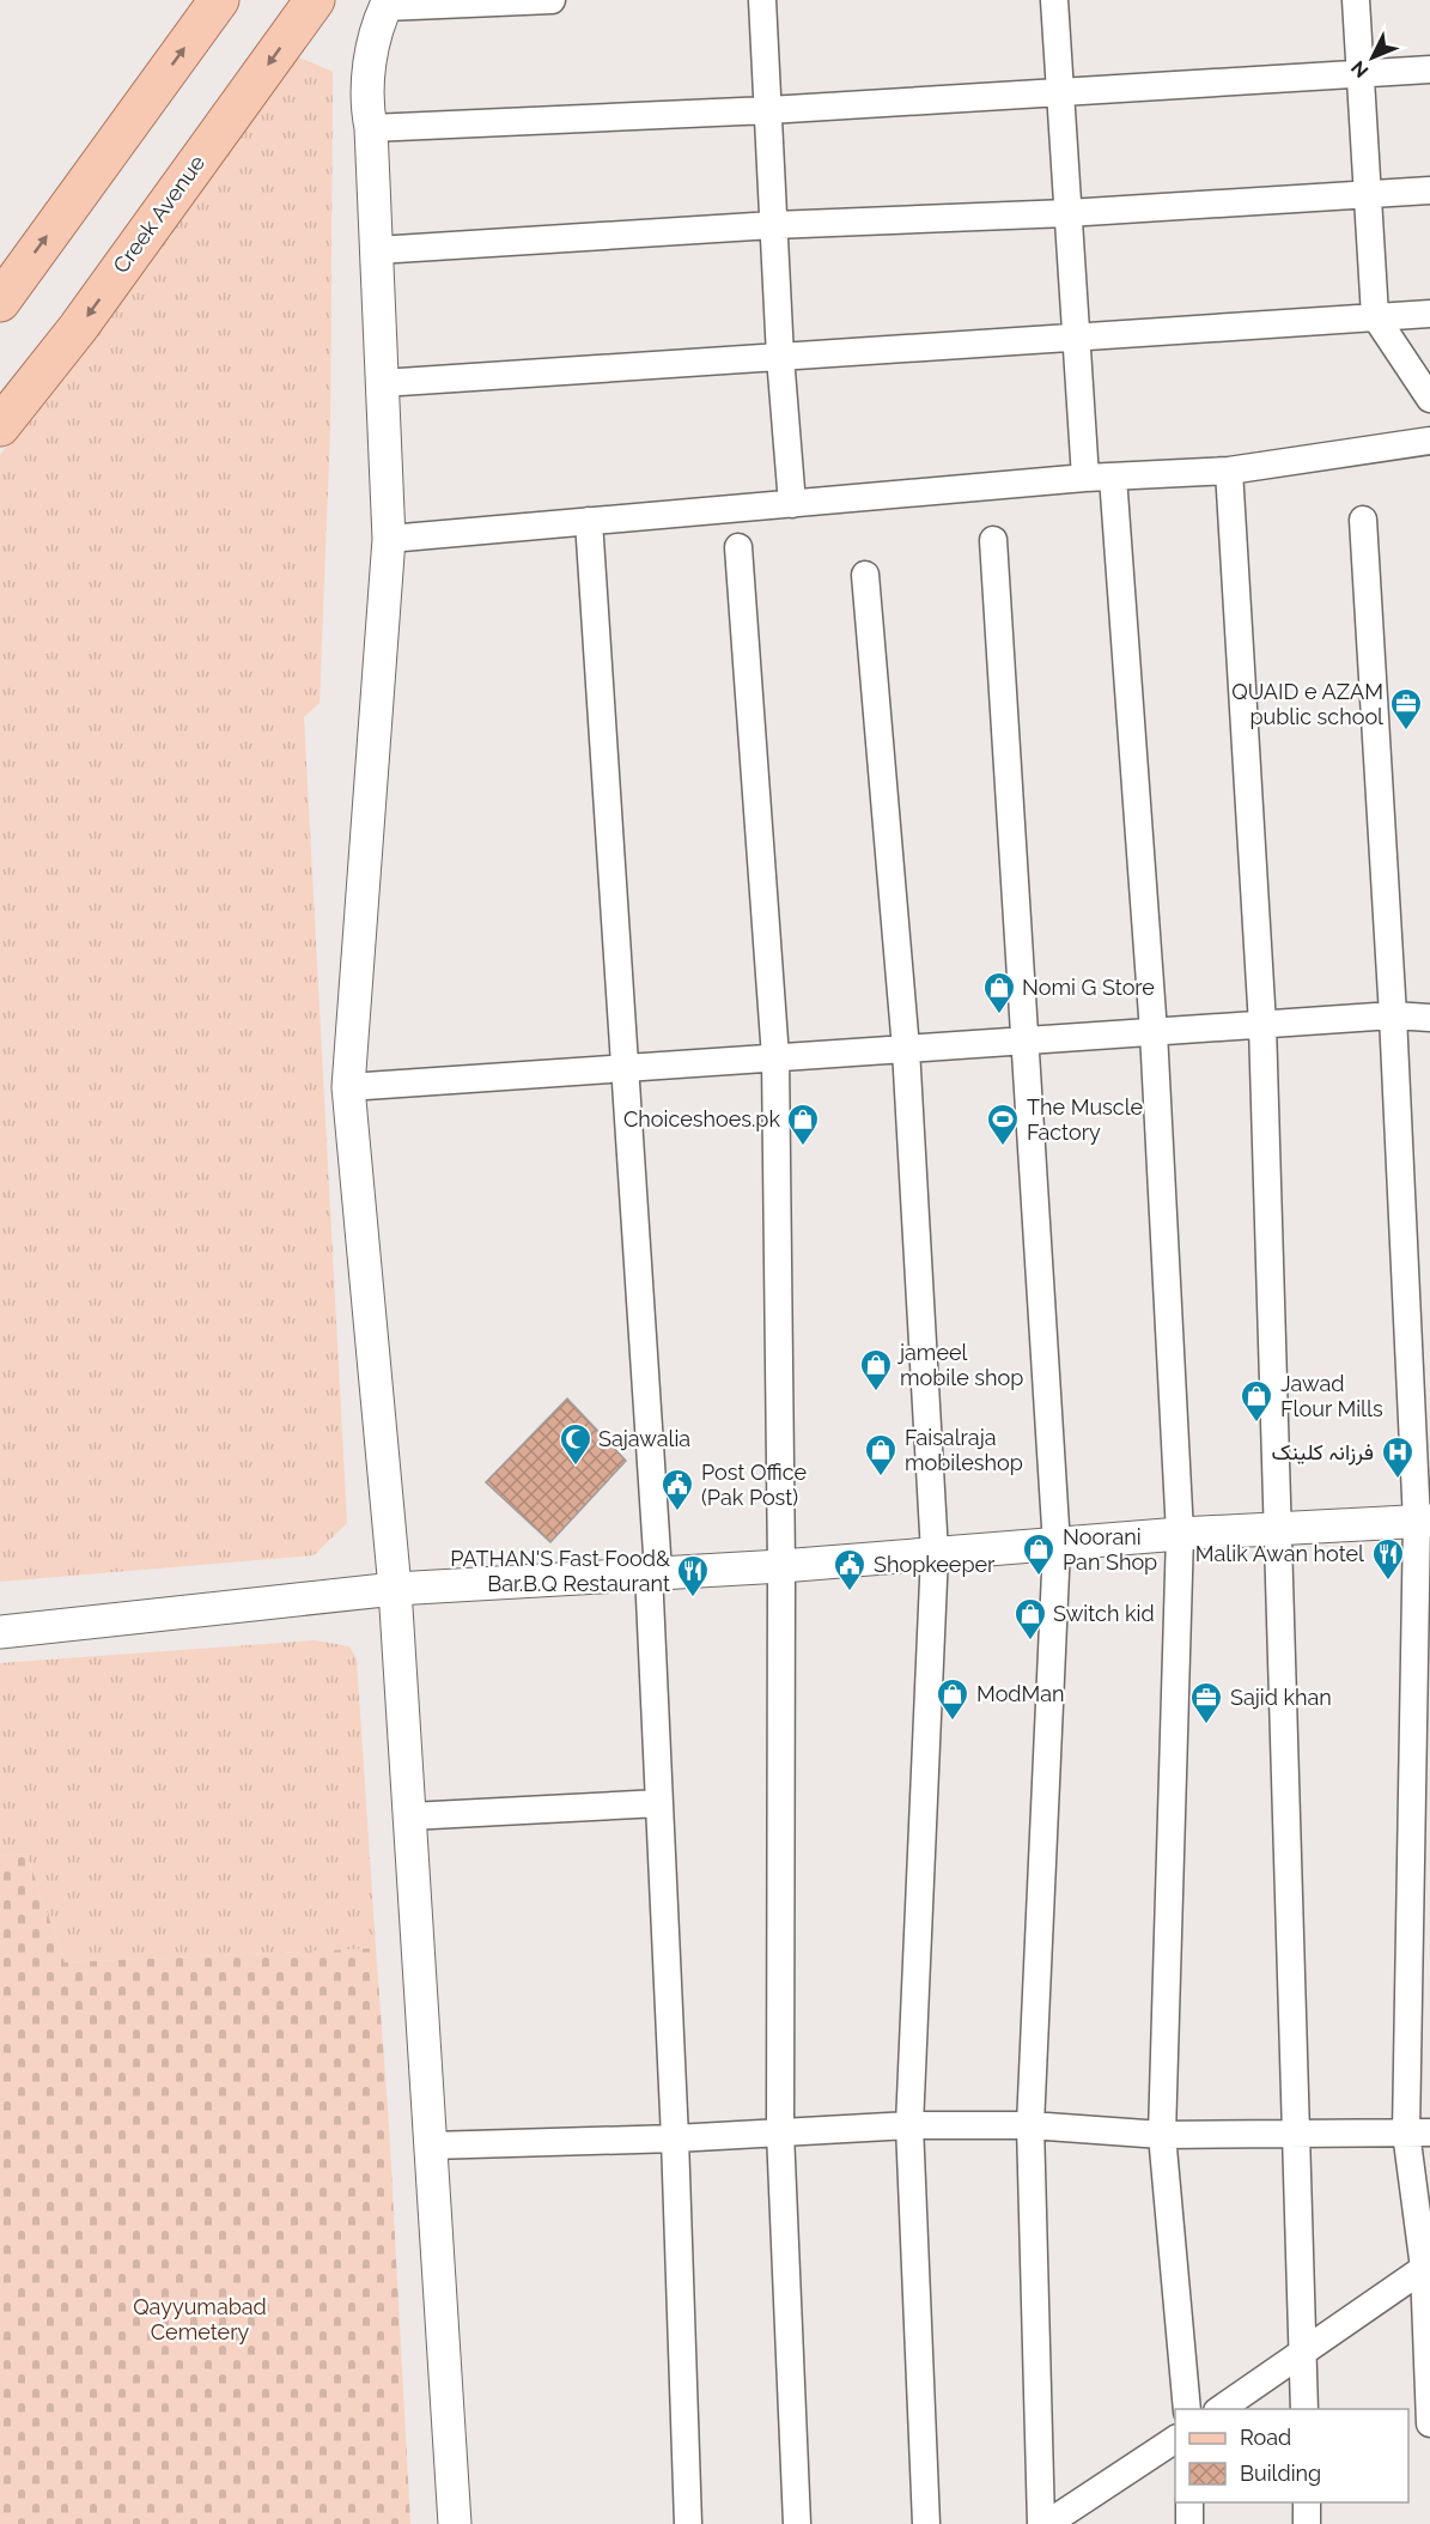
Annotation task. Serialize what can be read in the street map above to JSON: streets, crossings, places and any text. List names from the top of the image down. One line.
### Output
{"streets":{"main road":["Creek Avenue"]},"parks":["Qayyumabad Cemetery"],"places":{"office":["QUAID e AZAM public school","Sajid khan"],"shop":["Nomi G Store","Choiceshoes.pk","jameel mobile shop","Jawad Flour Mills","Faisalraja mobileshop","Noorani Pan Shop","Switch kid","ModMan"],"sports":["The Muscle Factory"],"mosque":["Sajawalia"],"hospital":["فرزانہ کلینک"],"public building":["Post Office (Pak Post)","Shopkeeper"],"restaurant":["Malik Awan hotel","PATHAN'S Fast Food& Bar.B.Q Restaurant"]},"legend":["Road","Building"],"north":"bottom left"}
